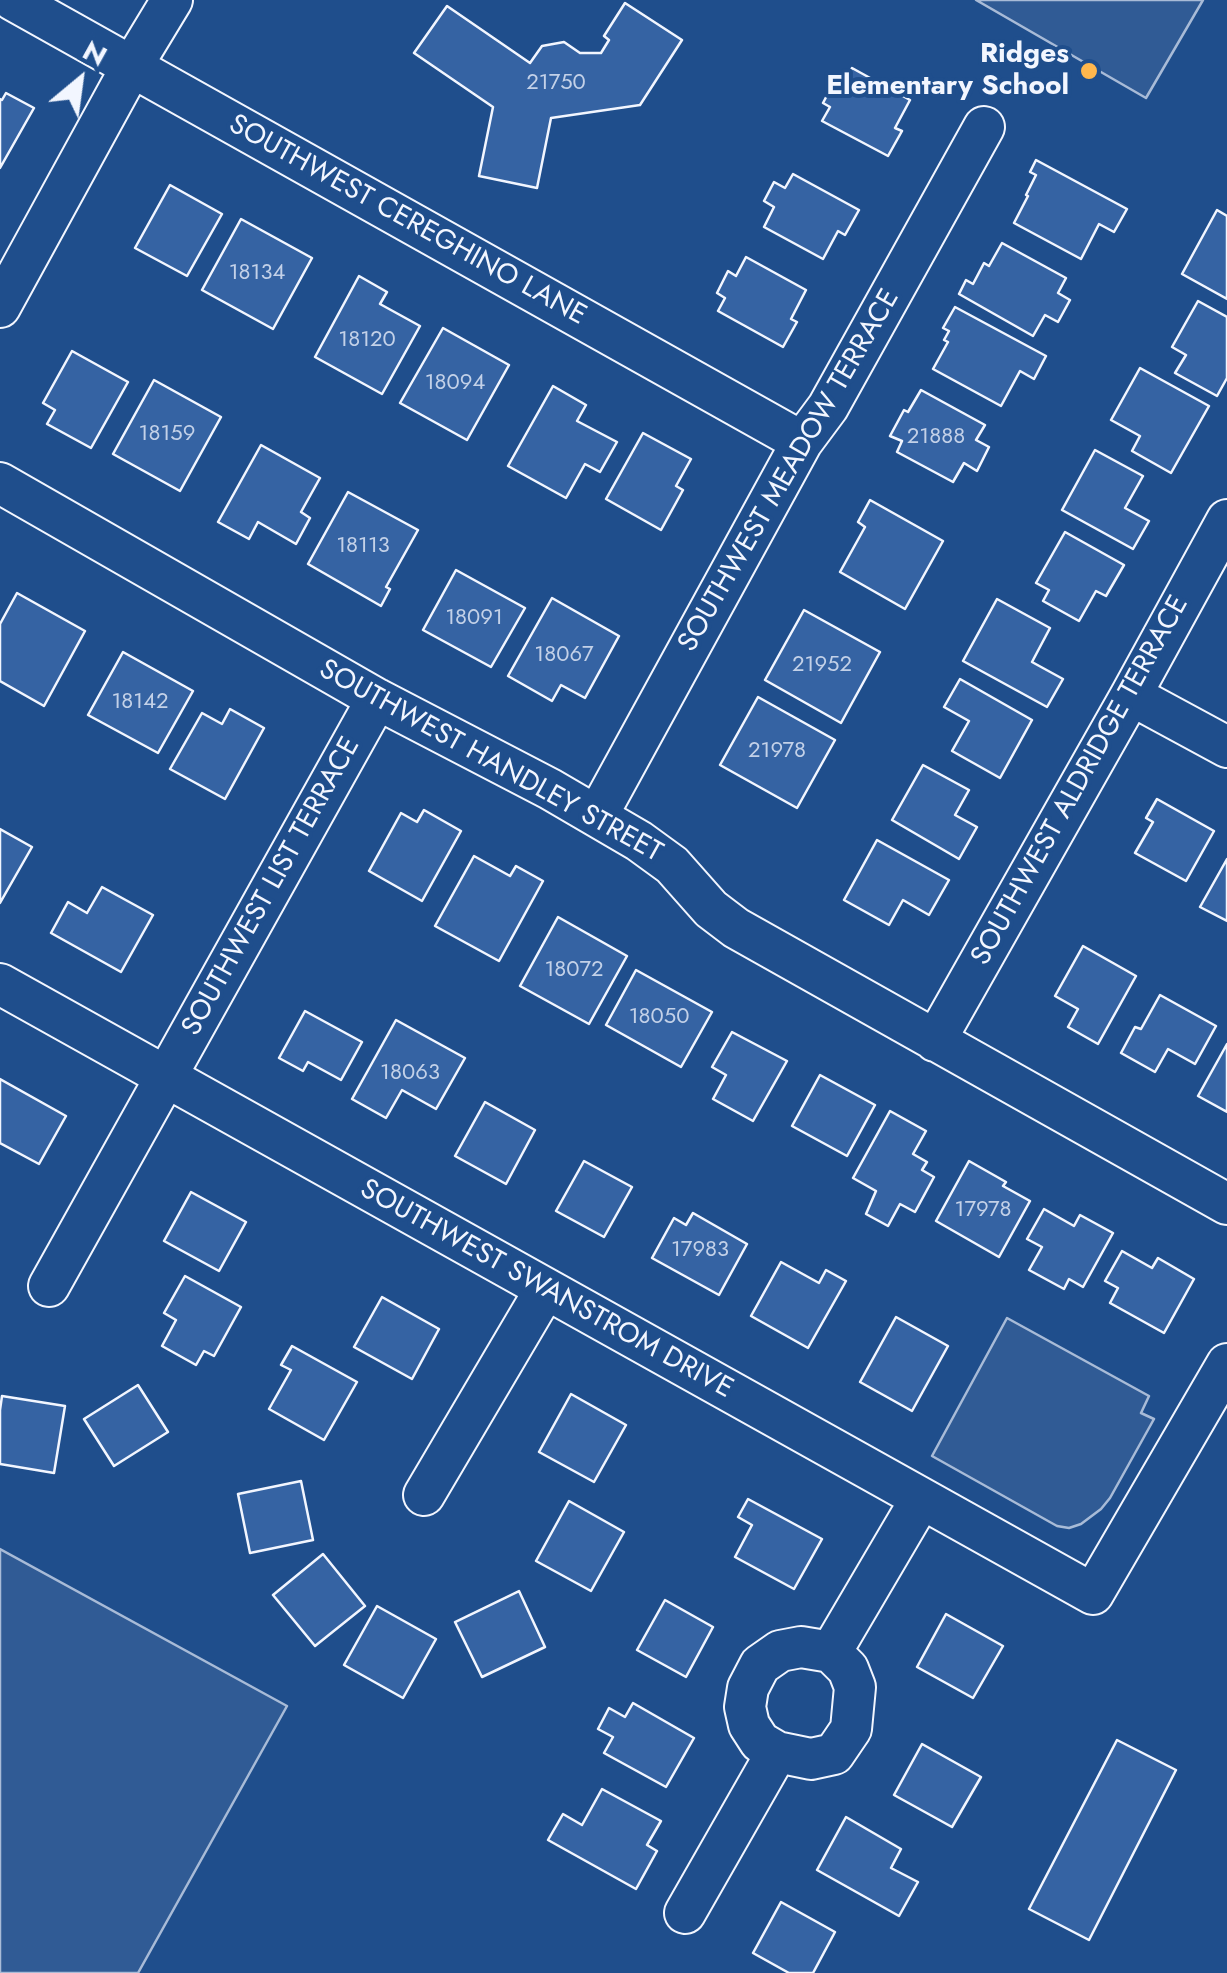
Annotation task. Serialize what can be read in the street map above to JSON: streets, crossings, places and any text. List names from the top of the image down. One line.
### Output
{"streets":{"street":["SOUTHWEST CEREGHINO LANE","SOUTHWEST MEADOW TERRACE","SOUTHWEST HANDLEY STREET","SOUTHWEST ALDRIDGE TERRACE","SOUTHWEST LIST TERRACE","SOUTHWEST SWANSTROM DRIVE"]},"crossings":[["SOUTHWEST CEREGHINO LANE","SOUTHWEST MEADOW TERRACE"],["SOUTHWEST MEADOW TERRACE","SOUTHWEST HANDLEY STREET"],["SOUTHWEST HANDLEY STREET","SOUTHWEST ALDRIDGE TERRACE"],["SOUTHWEST HANDLEY STREET","SOUTHWEST LIST TERRACE"],["SOUTHWEST LIST TERRACE","SOUTHWEST SWANSTROM DRIVE"]],"places":["Ridges Elementary School"],"house_numbers":["21750","18134","18120","18094","18159","21888","18113","18091","18067","21952","18142","21978","18072","18050","18063","17978","17983"],"north":"top right"}
